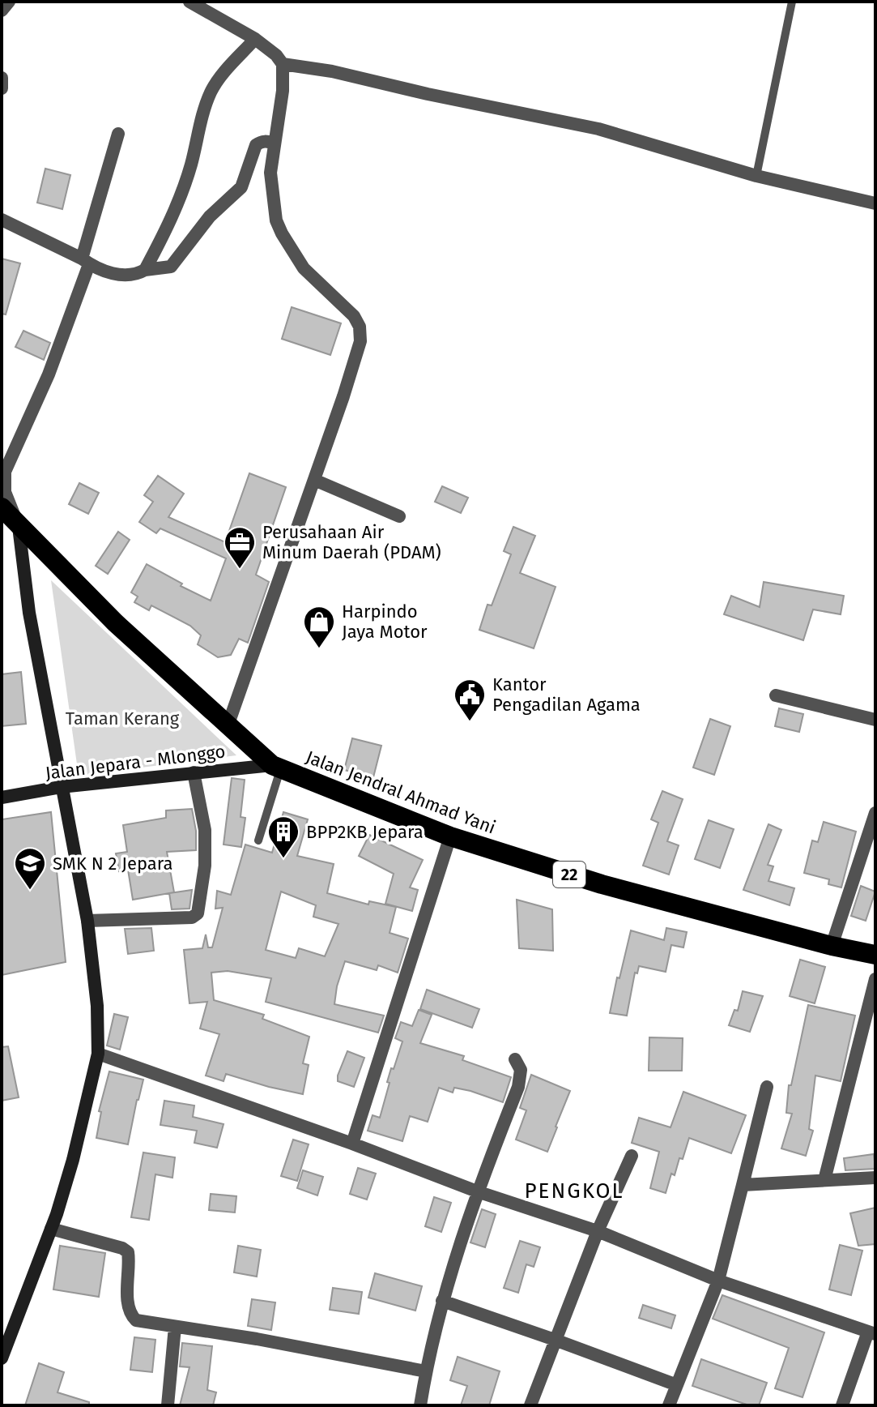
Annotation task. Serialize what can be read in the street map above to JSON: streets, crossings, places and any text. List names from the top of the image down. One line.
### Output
{"streets":{"highway":["Jalan Jendral Ahmad Yani","22"],"street":["Jalan Jepara - Mlonggo"]},"crossings":[["Jalan Jepara - Mlonggo","Jalan Jendral Ahmad Yani"]],"districts":["PENGKOL"],"parks":["Taman Kerang"],"places":{"office":["Perusahaan Air Minum Daerah (PDAM)"],"shop":["Harpindo Jaya Motor"],"public building":["Kantor Pengadilan Agama"],"building":["BPP2KB Jepara"],"school or university":["SMK N 2 Jepara"]}}
